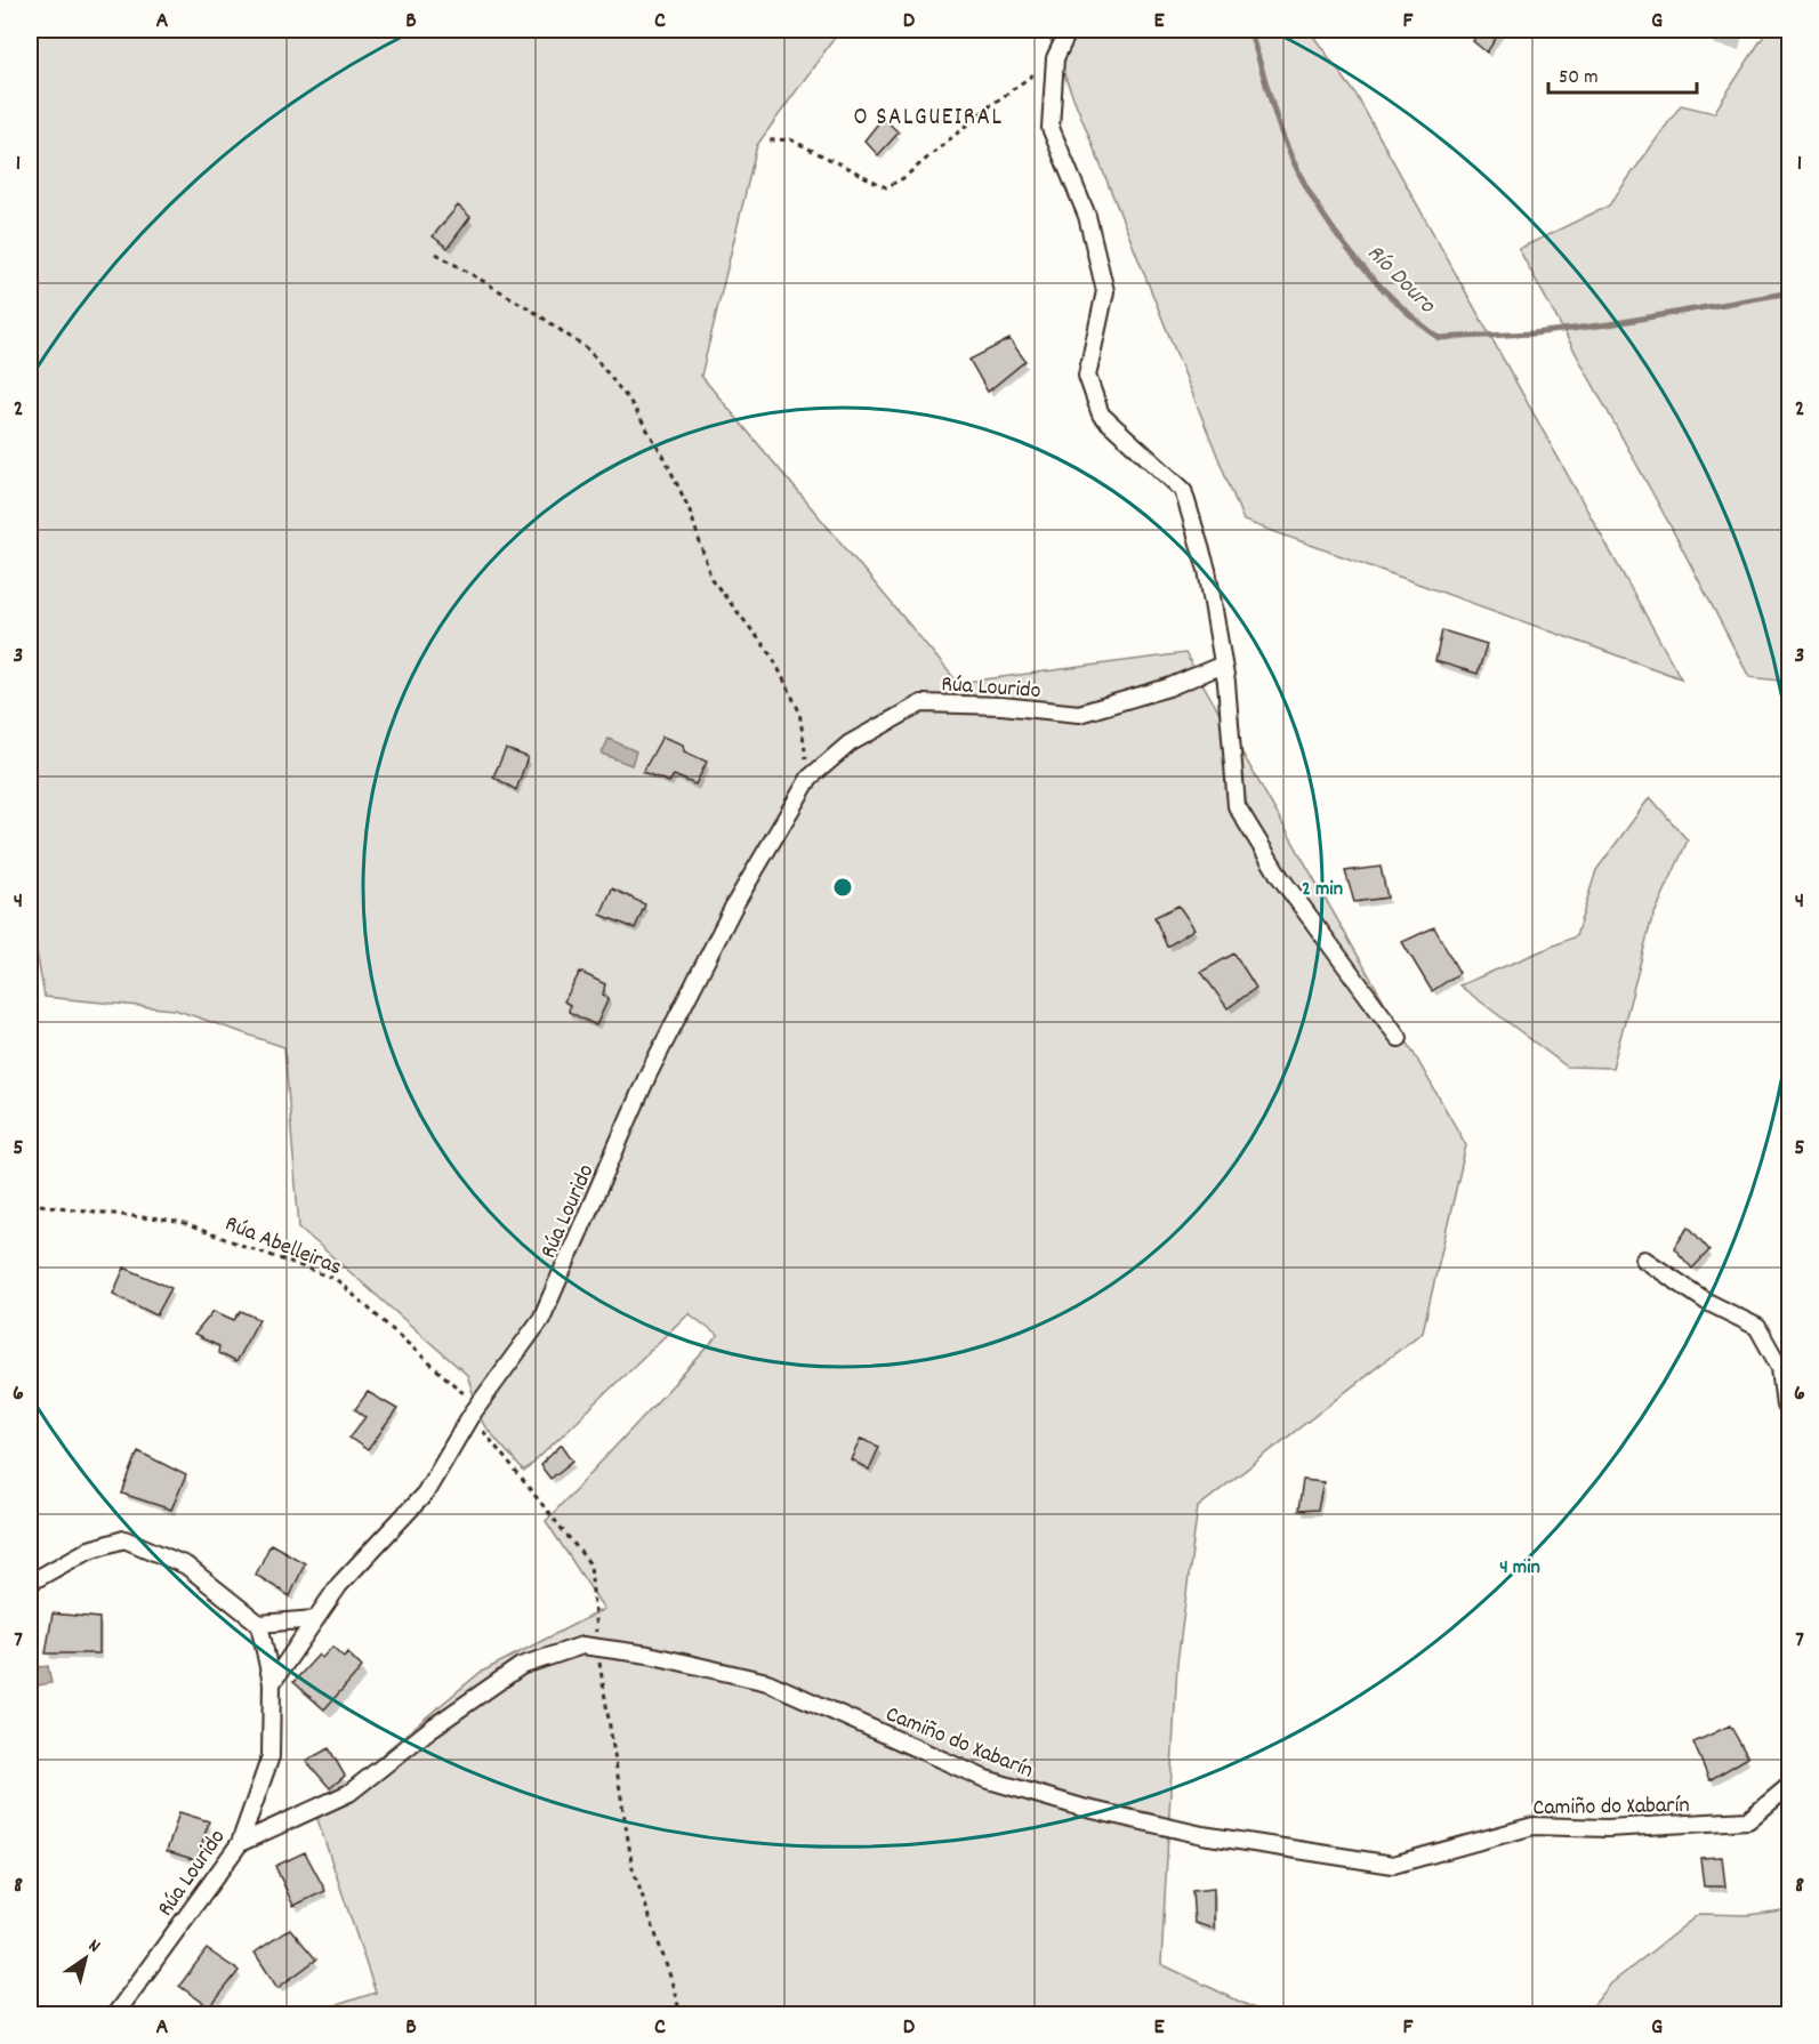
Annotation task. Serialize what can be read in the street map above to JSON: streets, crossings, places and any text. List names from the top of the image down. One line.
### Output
{"streets":{"street":["Rúa Lourido","Camiño do Xabarín"],"path":["Rúa Abelleiras"]},"crossings":[["Rúa Lourido","Rúa Abelleiras"],["Rúa Lourido","Camiño do Xabarín"],["Rúa Abelleiras","Camiño do Xabarín"]],"districts":["O SALGUEIRAL"],"water":["Río Douro"],"scale_bar":"50 m","north":"top right","grid":{"columns":["A","B","C","D","E","F","G"],"rows":["1","2","3","4","5","6","7","8"]},"rings":["2 min","4 min"]}
